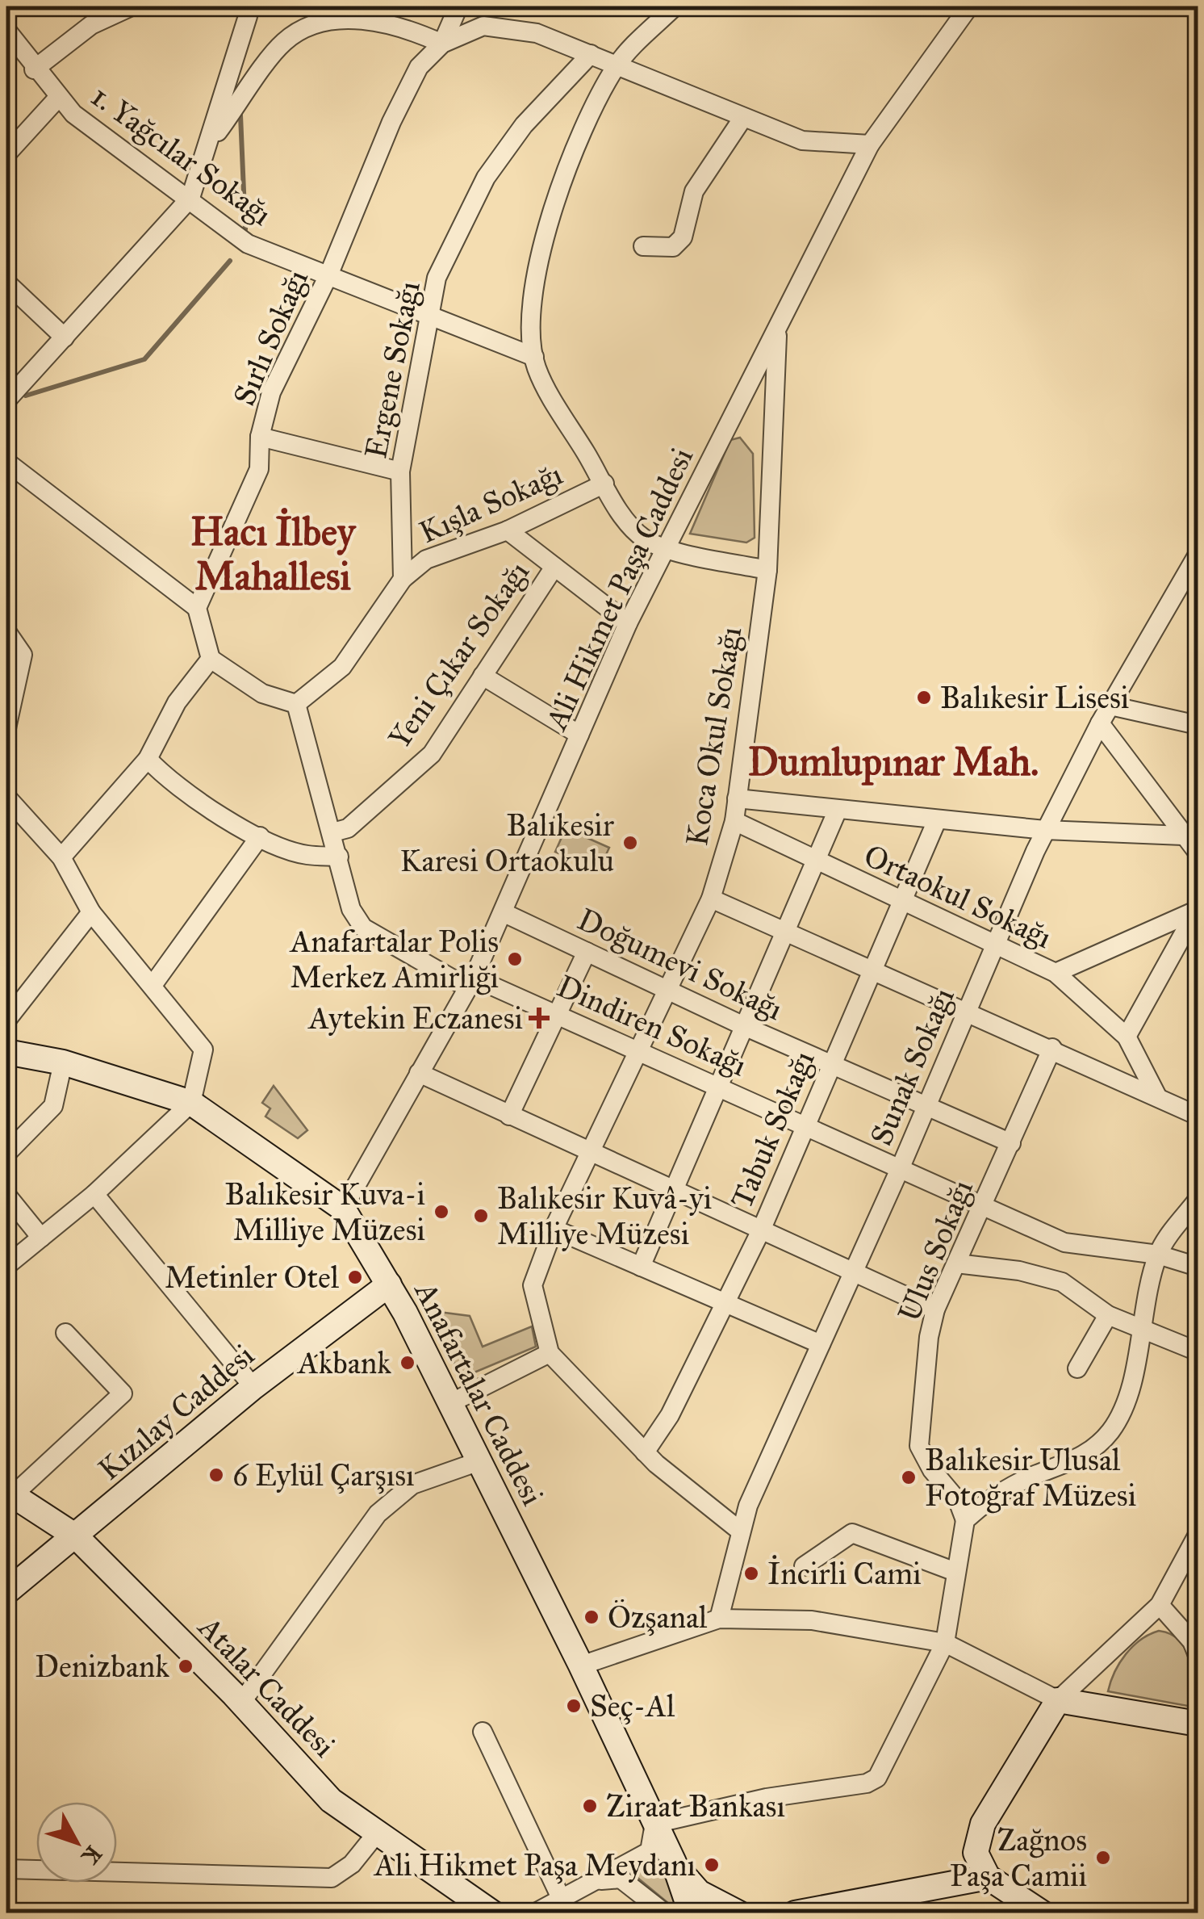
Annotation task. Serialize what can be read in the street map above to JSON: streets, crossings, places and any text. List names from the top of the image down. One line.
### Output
{"streets":{"main road":["Anafartalar Caddesi","Kızılay Caddesi","Atalar Caddesi"],"street":["1. Yağcılar Sokağı","Sırlı Sokağı","Ergene Sokağı","Kışla Sokağı","Ali Hikmet Paşa Caddesi","Yeni Çıkar Sokağı","Koca Okul Sokağı","Ortaokul Sokağı","Doğumevi Sokağı","Dindiren Sokağı","Sunak Sokağı","Tabuk Sokağı","Ulus Sokağı"]},"crossings":[["1. Yağcılar Sokağı","Sırlı Sokağı"],["1. Yağcılar Sokağı","Ergene Sokağı"],["Ergene Sokağı","Kışla Sokağı"],["Ali Hikmet Paşa Caddesi","Koca Okul Sokağı"],["Ali Hikmet Paşa Caddesi","Doğumevi Sokağı"],["Ali Hikmet Paşa Caddesi","Dindiren Sokağı"],["Ali Hikmet Paşa Caddesi","Anafartalar Caddesi"],["Yeni Çıkar Sokağı","Dindiren Sokağı"],["Koca Okul Sokağı","Ortaokul Sokağı"],["Koca Okul Sokağı","Doğumevi Sokağı"],["Koca Okul Sokağı","Dindiren Sokağı"],["Ortaokul Sokağı","Sunak Sokağı"],["Ortaokul Sokağı","Tabuk Sokağı"],["Doğumevi Sokağı","Sunak Sokağı"],["Doğumevi Sokağı","Tabuk Sokağı"],["Doğumevi Sokağı","Ulus Sokağı"],["Dindiren Sokağı","Sunak Sokağı"],["Dindiren Sokağı","Tabuk Sokağı"],["Dindiren Sokağı","Ulus Sokağı"],["Anafartalar Caddesi","Kızılay Caddesi"],["Kızılay Caddesi","Atalar Caddesi"]],"districts":["Hacı İlbey Mahallesi","Dumlupınar Mah."],"places":{"other":["Balıkesir Lisesi","Balıkesir Karesi Ortaokulu","Anafartalar Polis Merkez Amirliği","Balıkesir Kuva-i Milliye Müzesi","Balıkesir Kuvâ-yi Milliye Müzesi","Metinler Otel","Akbank","6 Eylül Çarşısı","Balıkesir Ulusal Fotoğraf Müzesi","İncirli Cami","Özşanal","Denizbank","Seç-Al","Ziraat Bankası","Zağnos Paşa Camii","Ali Hikmet Paşa Meydanı"],"health":["Aytekin Eczanesi"]},"north":"bottom right"}
